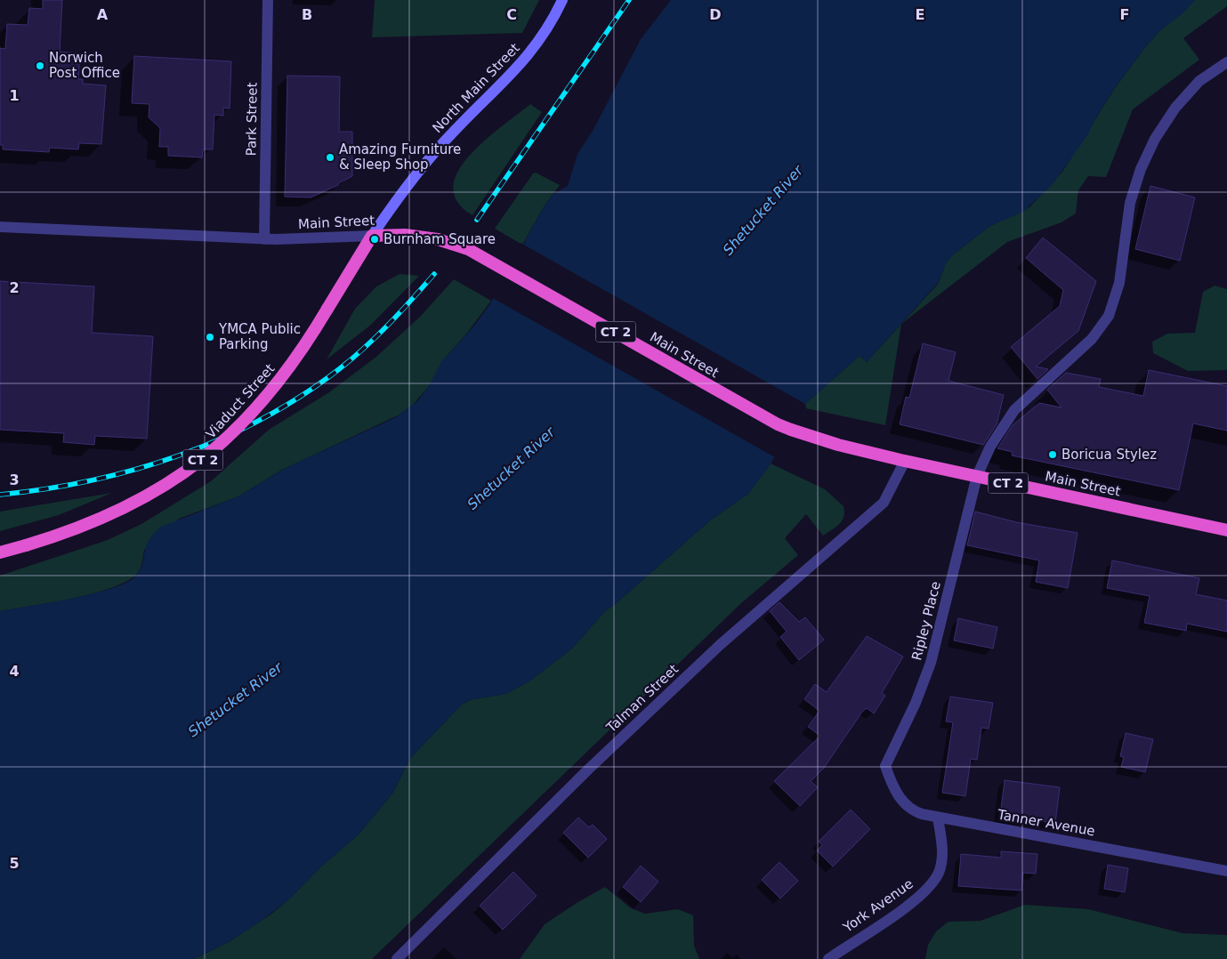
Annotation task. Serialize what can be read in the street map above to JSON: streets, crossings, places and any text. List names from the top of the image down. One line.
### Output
{"streets":{"highway":["Main Street","CT 2","Viaduct Street"],"main road":["North Main Street"],"street":["Park Street","Ripley Place","Talman Street","Tanner Avenue","York Avenue"]},"crossings":[["North Main Street","Main Street"],["North Main Street","Viaduct Street"],["Park Street","Main Street"],["Main Street","Viaduct Street"],["Main Street","Ripley Place"],["Main Street","Talman Street"],["Ripley Place","Tanner Avenue"],["Tanner Avenue","York Avenue"]],"water":["Shetucket River"],"places":["Norwich Post Office","Amazing Furniture & Sleep Shop","Burnham Square","YMCA Public Parking","Boricua Stylez"],"grid":{"columns":["A","B","C","D","E","F"],"rows":["1","2","3","4","5"]}}
